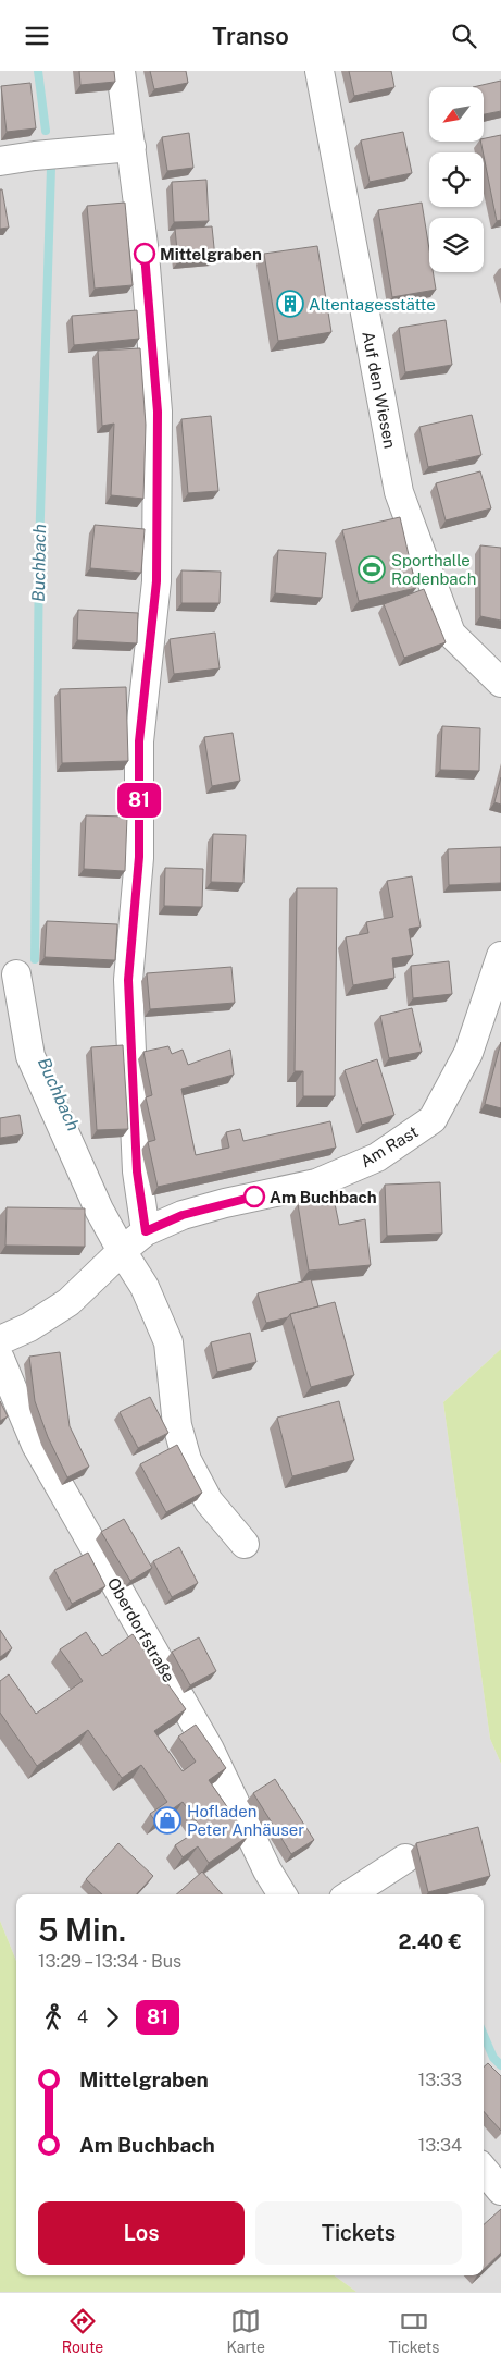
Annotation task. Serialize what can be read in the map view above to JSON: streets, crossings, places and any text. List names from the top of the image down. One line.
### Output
{"streets":{"street":["Auf den Wiesen","Am Rast","Oberdorfstraße"]},"water":["Buchbach"],"places":{"other":["Mittelgraben","Am Buchbach"],"building":["Altentagesstätte"],"sports":["Sporthalle Rodenbach"],"shop":["Hofladen Peter Anhäuser"]},"lines":["bus line 81"],"north":"bottom left","page":{"header":"Transo","on_map":"81","heading":["5 Min.","13:29 – 13:34 · Bus","2.40 €"],"legs":["4","81"],"list":[{"name":"Mittelgraben","value":"13:33"},{"name":"Am Buchbach","value":"13:34"}],"buttons":["Los","Tickets"],"tabs":["Route","Karte","Tickets"]}}
